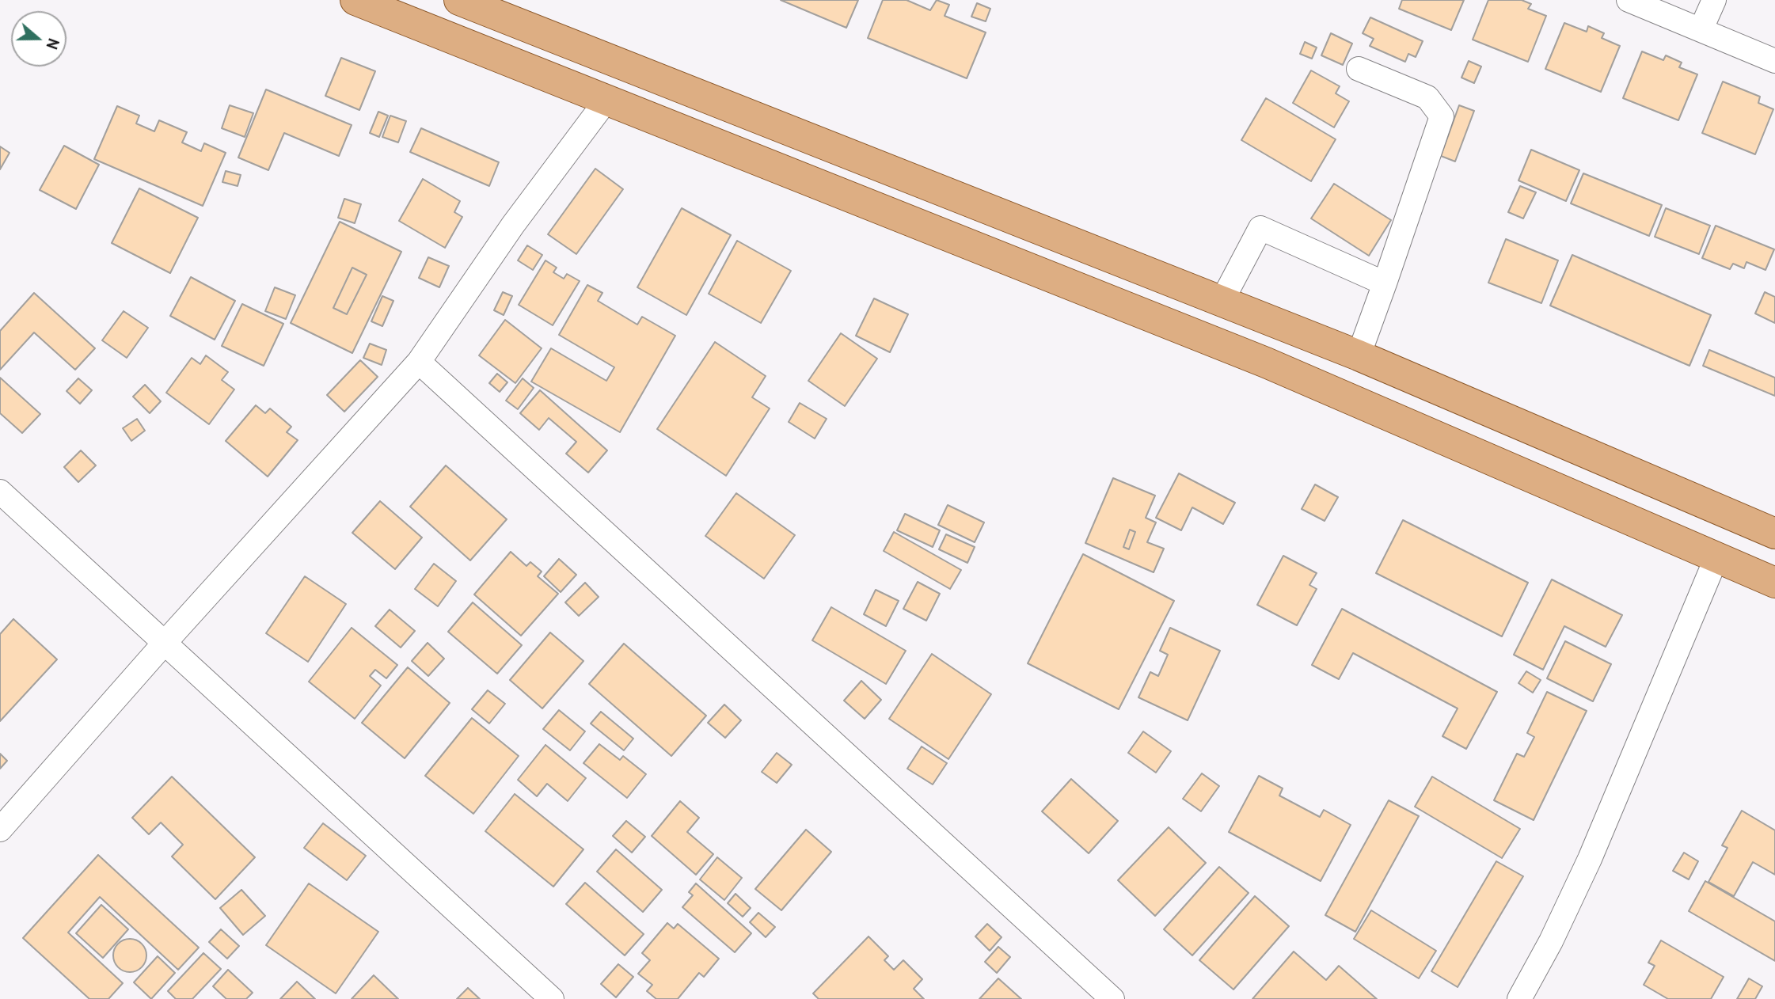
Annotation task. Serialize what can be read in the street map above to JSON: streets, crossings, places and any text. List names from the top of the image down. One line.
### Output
{"north":"right"}
